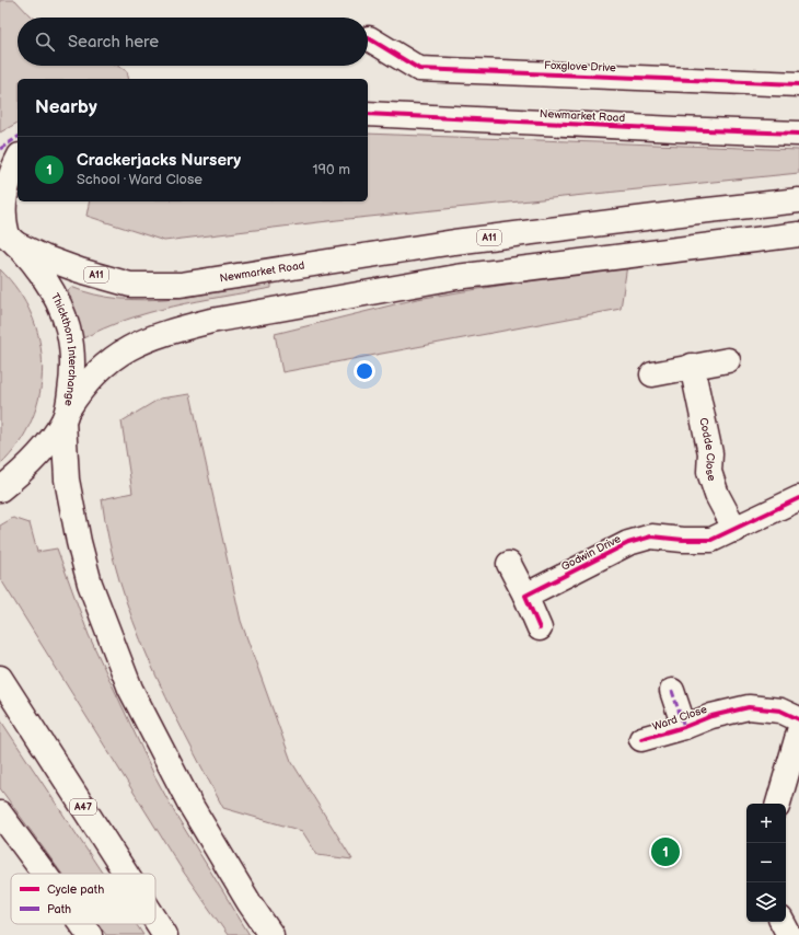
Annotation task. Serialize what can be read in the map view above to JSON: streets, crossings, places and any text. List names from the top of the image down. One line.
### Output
{"streets":{"main road":["Foxglove Drive","Newmarket Road","A11","Thickthorn Interchange","Codde Close","Godwin Drive","Ward Close","A47"]},"crossings":[["Newmarket Road","Thickthorn Interchange"],["Codde Close","Godwin Drive"]],"legend":["Cycle path","Path"],"page":{"search":"Search here","heading":"Nearby","list":[{"mark":"1","name":"Crackerjacks Nursery","note":"School · Ward Close","value":"190 m"}],"map_buttons":["+","−"],"pins":"1"}}
